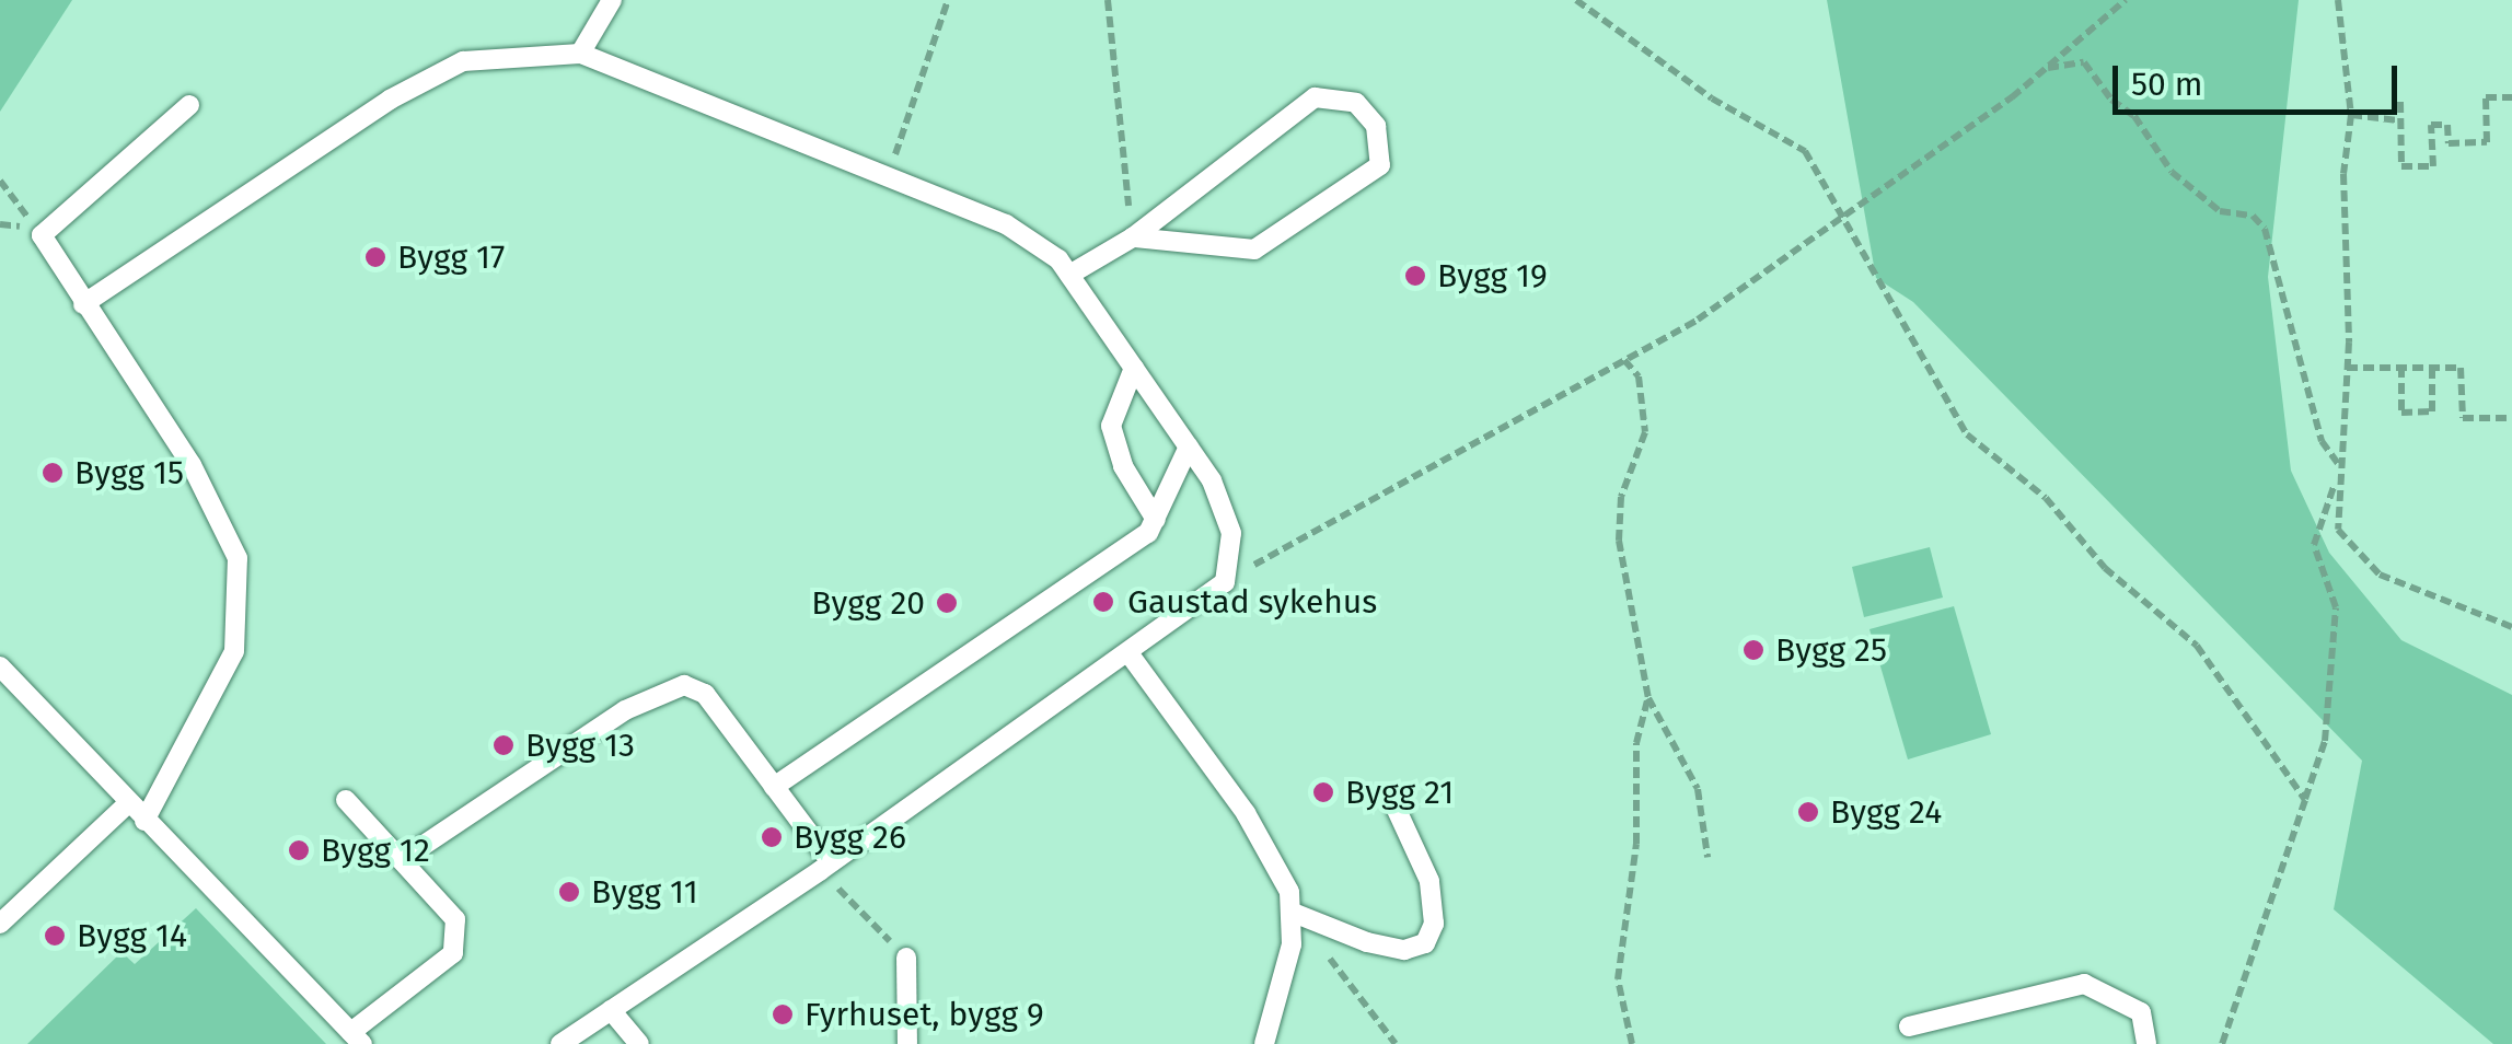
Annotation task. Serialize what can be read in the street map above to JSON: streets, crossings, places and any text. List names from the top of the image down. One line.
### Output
{"places":["Bygg 17","Bygg 19","Bygg 15","Gaustad sykehus","Bygg 20","Bygg 25","Bygg 13","Bygg 21","Bygg 24","Bygg 26","Bygg 12","Bygg 11","Bygg 14","Fyrhuset, bygg 9"],"scale_bar":"50 m"}
